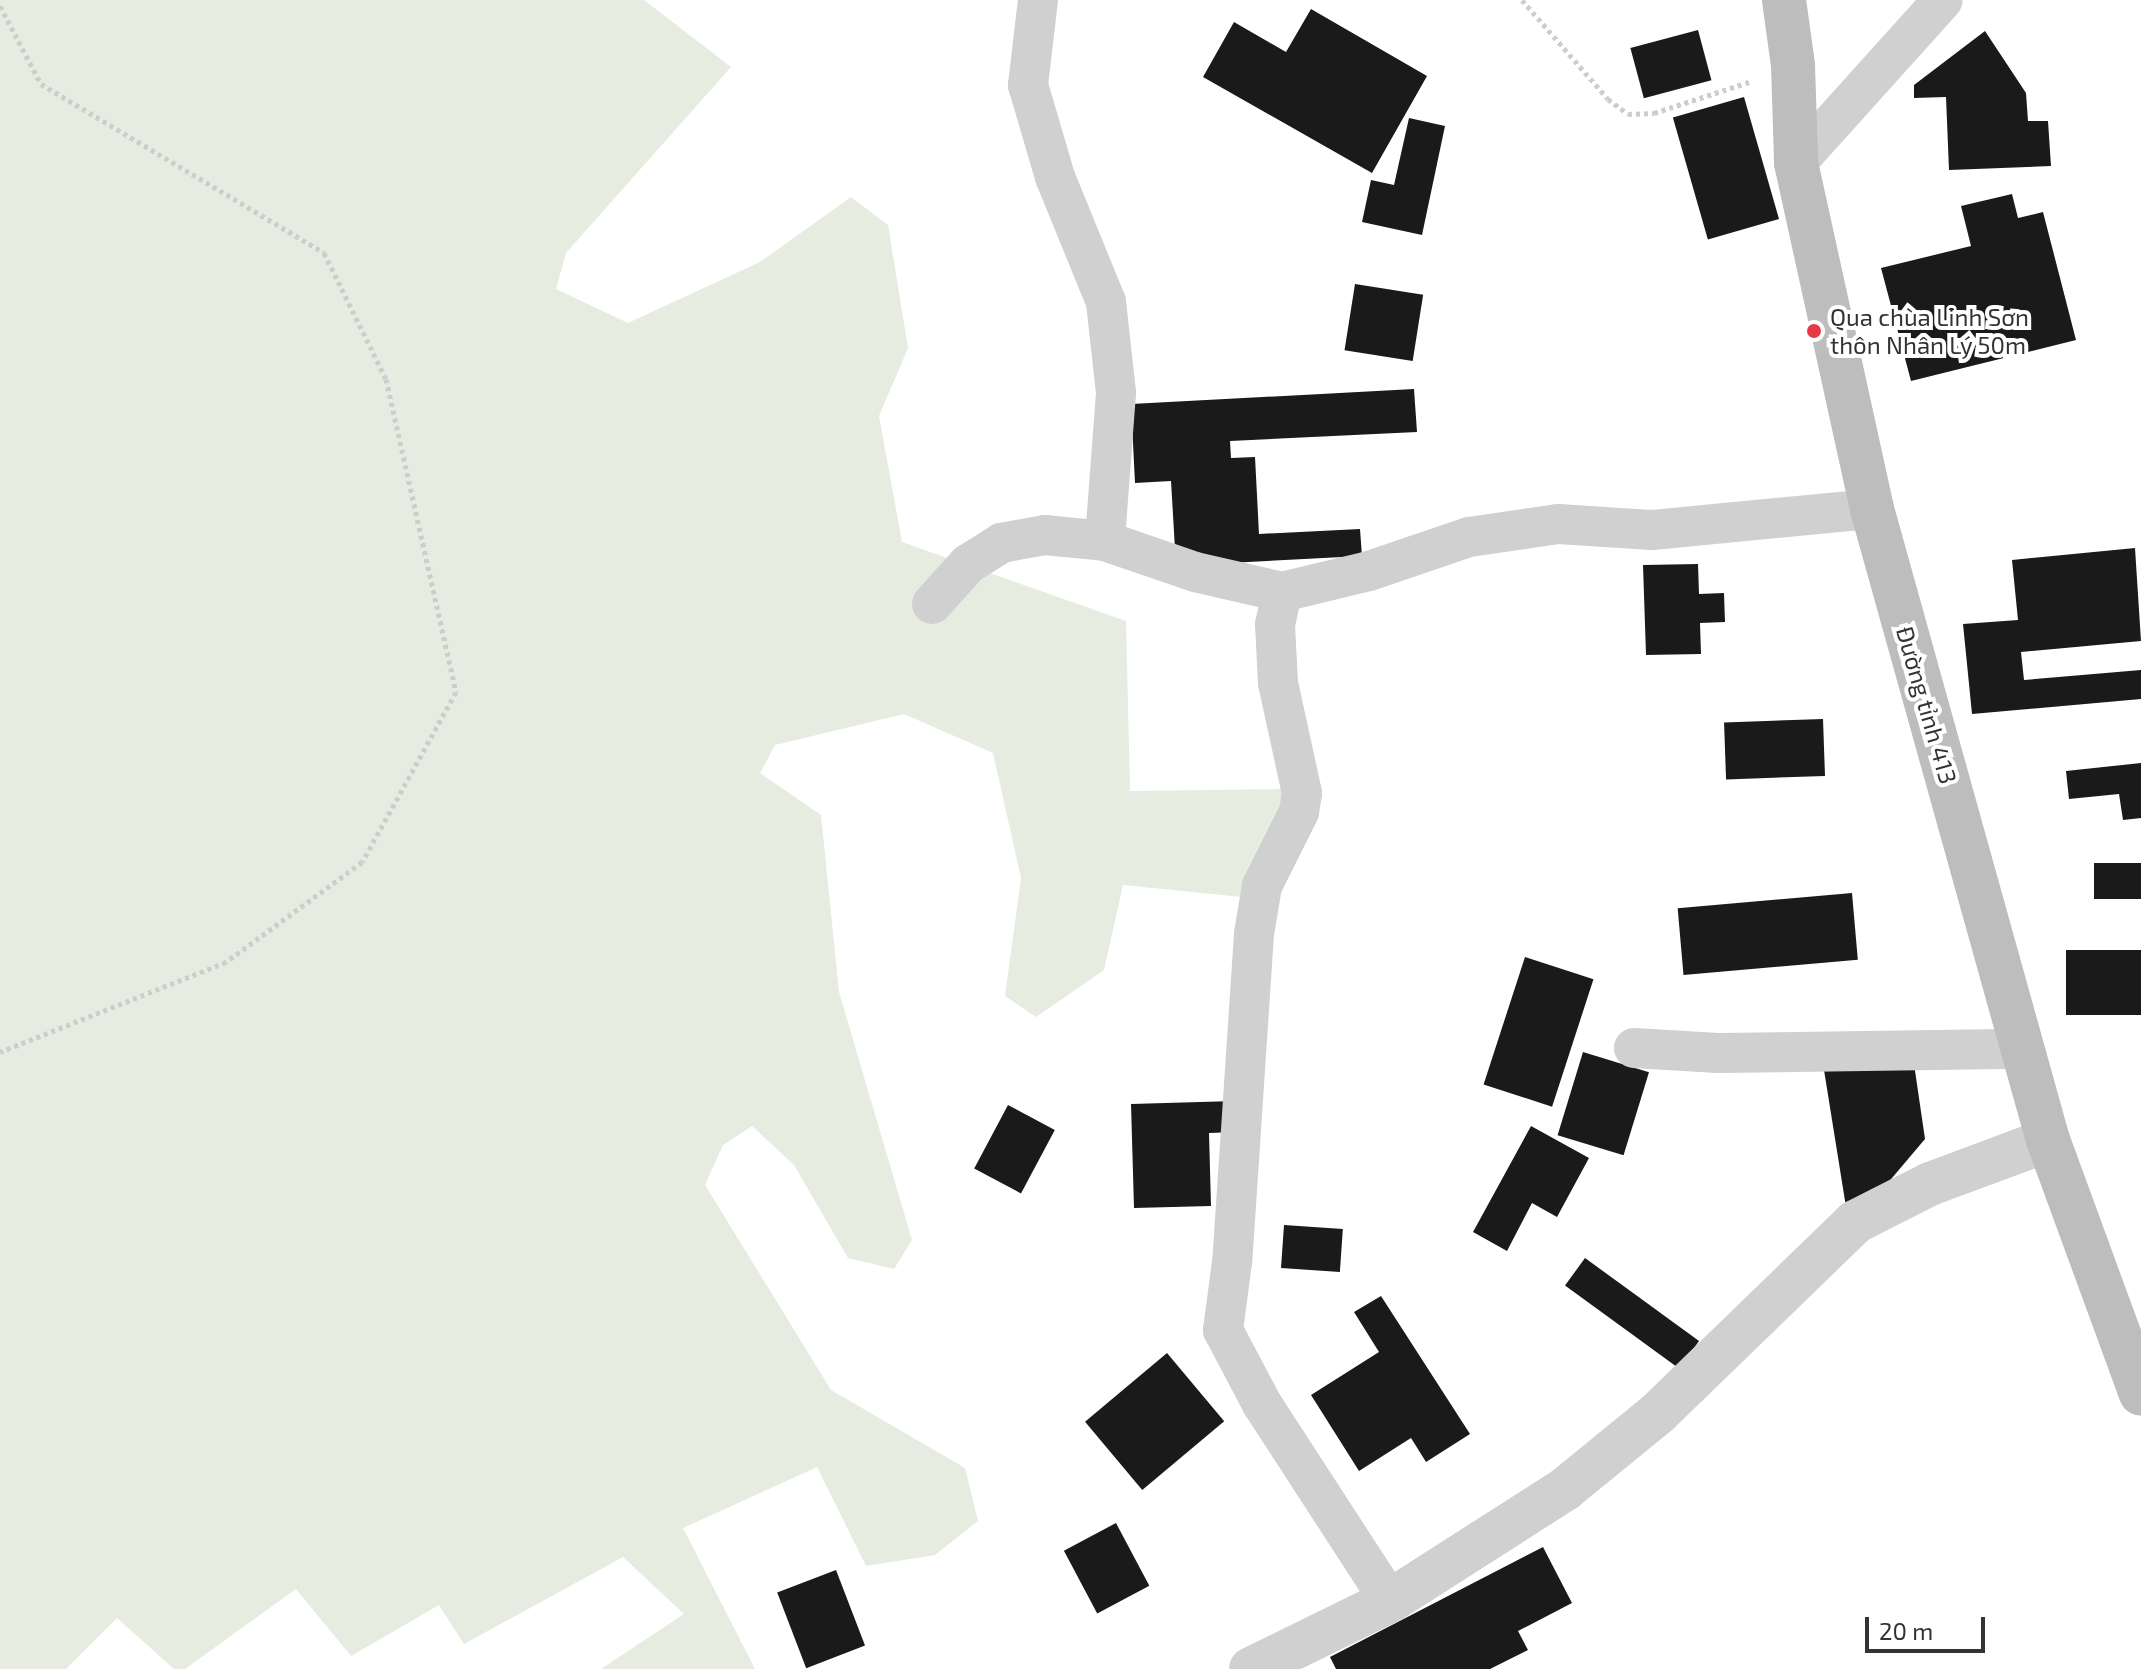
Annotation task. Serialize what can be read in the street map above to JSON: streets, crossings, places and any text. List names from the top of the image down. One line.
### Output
{"streets":{"main road":["Đường tỉnh 413"]},"places":["Qua chùa Linh Sơn thôn Nhân Lý 50m"],"scale_bar":"20 m"}
